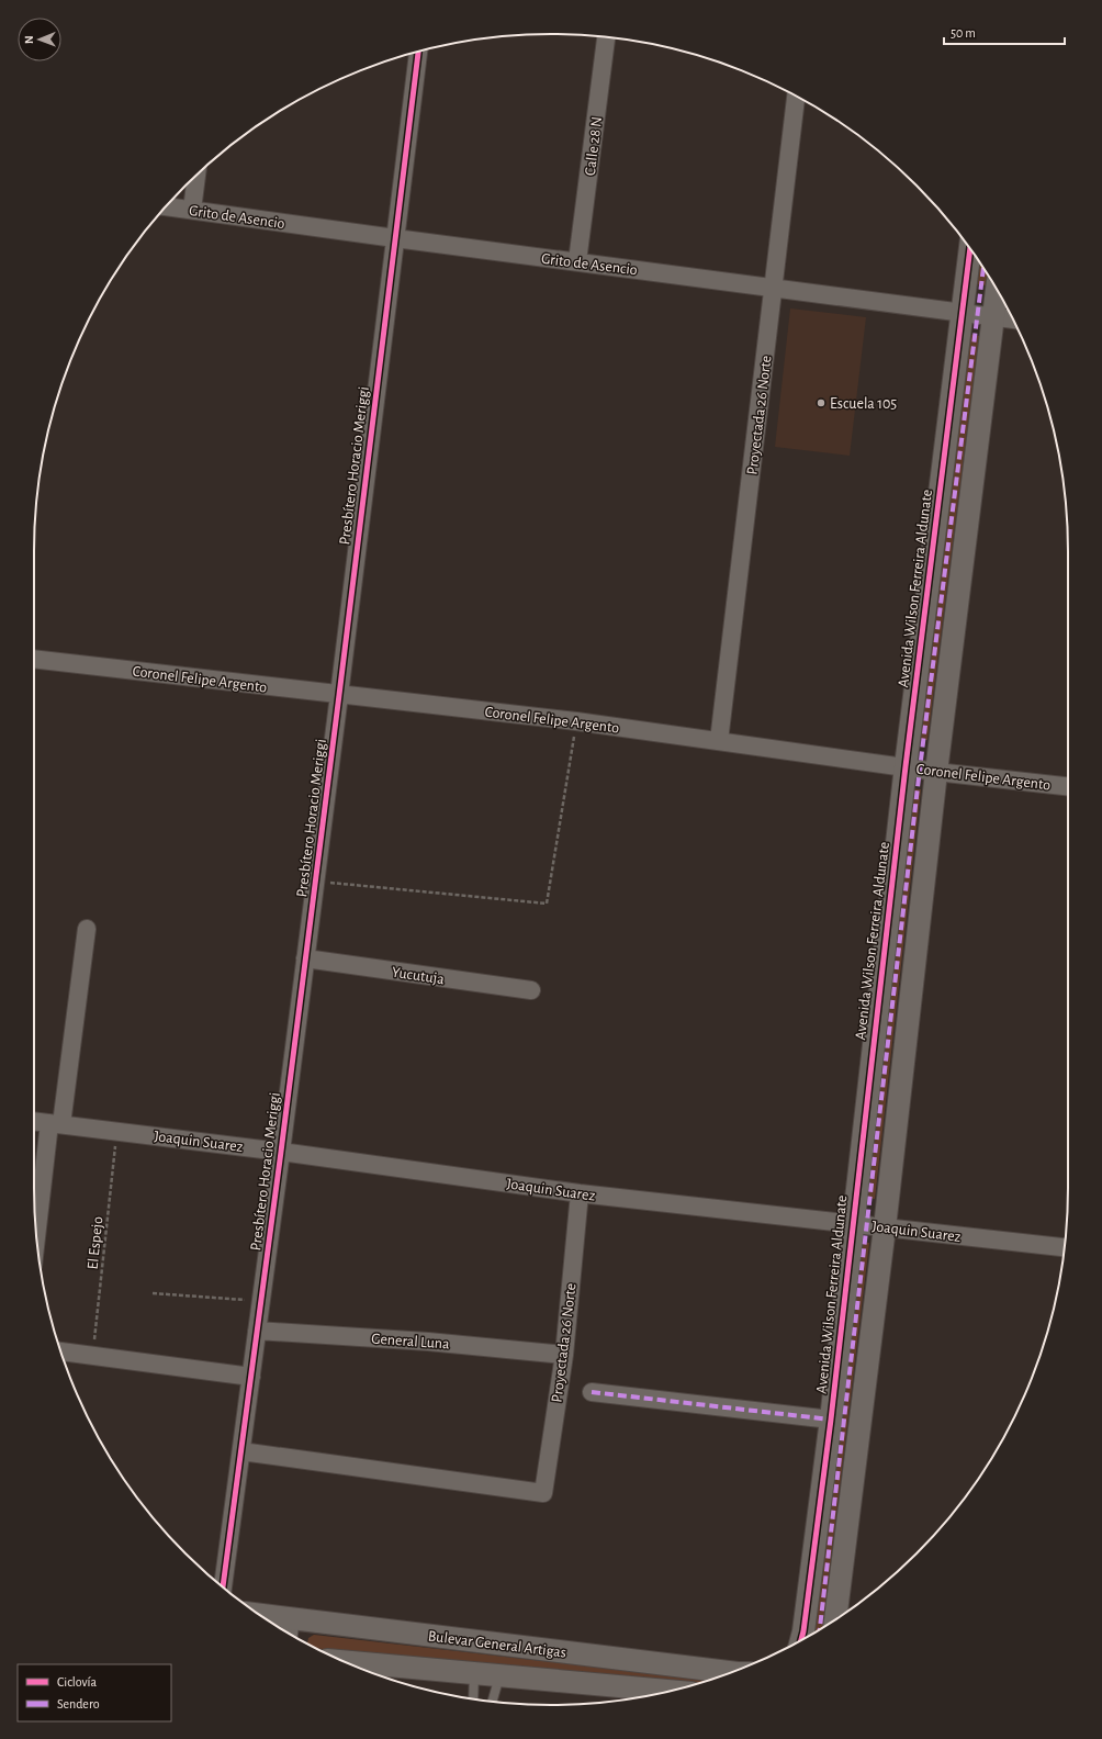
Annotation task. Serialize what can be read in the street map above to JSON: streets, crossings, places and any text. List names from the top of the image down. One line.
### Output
{"streets":{"street":["Calle 28 N","Grito de Asencio","Proyectada 26 Norte","Presbítero Horacio Meriggi","Avenida Wilson Ferreira Aldunate","Coronel Felipe Argento","Yucutuja","Joaquin Suarez","General Luna","Bulevar General Artigas"],"path":["El Espejo"]},"crossings":[["Calle 28 N","Grito de Asencio"],["Grito de Asencio","Proyectada 26 Norte"],["Grito de Asencio","Presbítero Horacio Meriggi"],["Grito de Asencio","Avenida Wilson Ferreira Aldunate"],["Proyectada 26 Norte","Presbítero Horacio Meriggi"],["Proyectada 26 Norte","Coronel Felipe Argento"],["Proyectada 26 Norte","Joaquin Suarez"],["Proyectada 26 Norte","General Luna"],["Presbítero Horacio Meriggi","Coronel Felipe Argento"],["Presbítero Horacio Meriggi","Yucutuja"],["Presbítero Horacio Meriggi","Joaquin Suarez"],["Presbítero Horacio Meriggi","General Luna"],["Avenida Wilson Ferreira Aldunate","Coronel Felipe Argento"],["Avenida Wilson Ferreira Aldunate","Joaquin Suarez"],["Joaquin Suarez","El Espejo"]],"places":["Escuela 105"],"legend":["Ciclovía","Sendero"],"scale_bar":"50 m","north":"left"}
